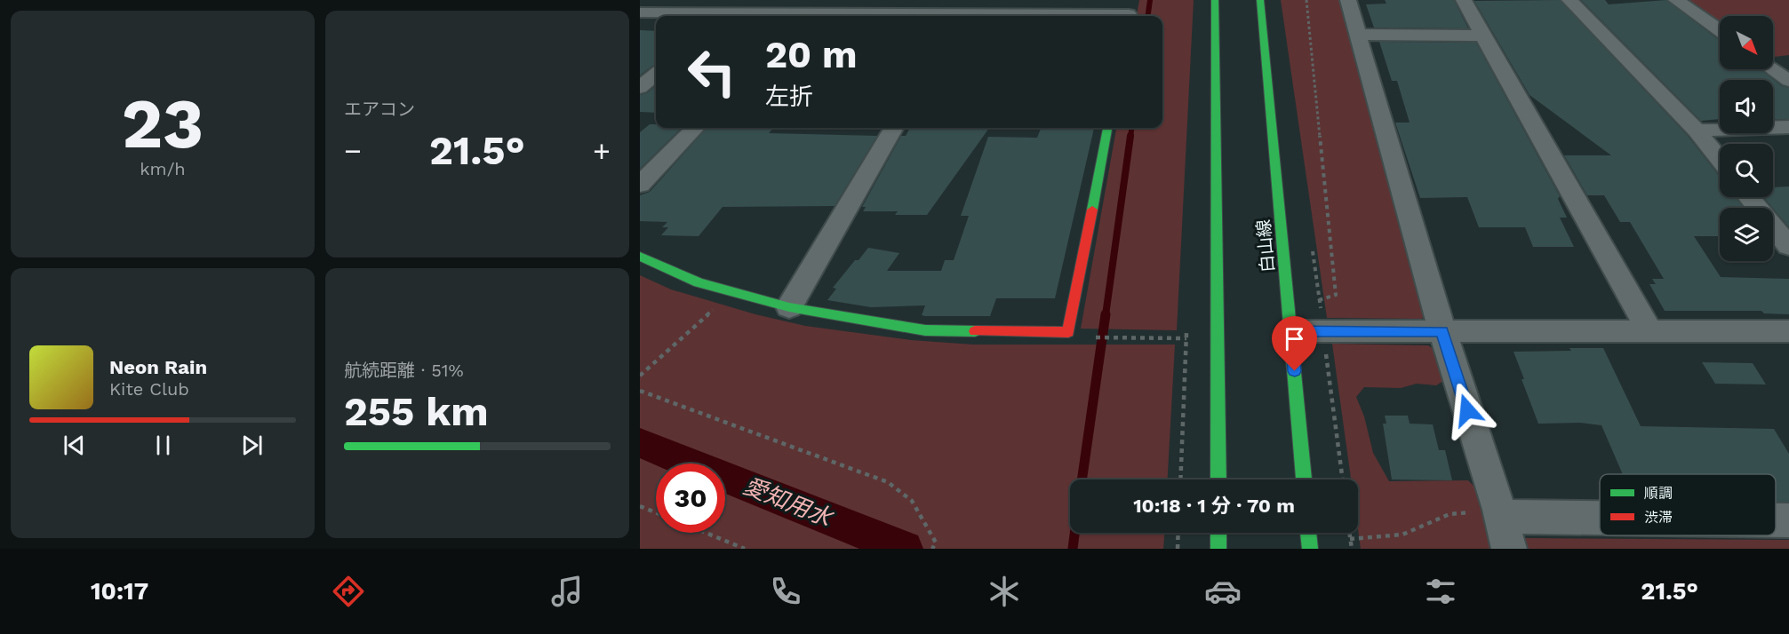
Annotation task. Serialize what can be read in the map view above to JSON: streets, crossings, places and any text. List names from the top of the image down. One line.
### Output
{"streets":{"street":["白山線"]},"water":["愛知用水"],"legend":["順調","渋滞"],"north":"bottom right","page":{"tile":[["23","km/h"],"エアコン",["航続距離 · 51%","255 km"]],"turn":["20 m","左折"],"heat":["−","21.5°","+"],"song":["Neon Rain","Kite Club"],"limit":"30","trip":"10:18 · 1 分 · 70 m","tabs":["10:17","21.5°"]}}
